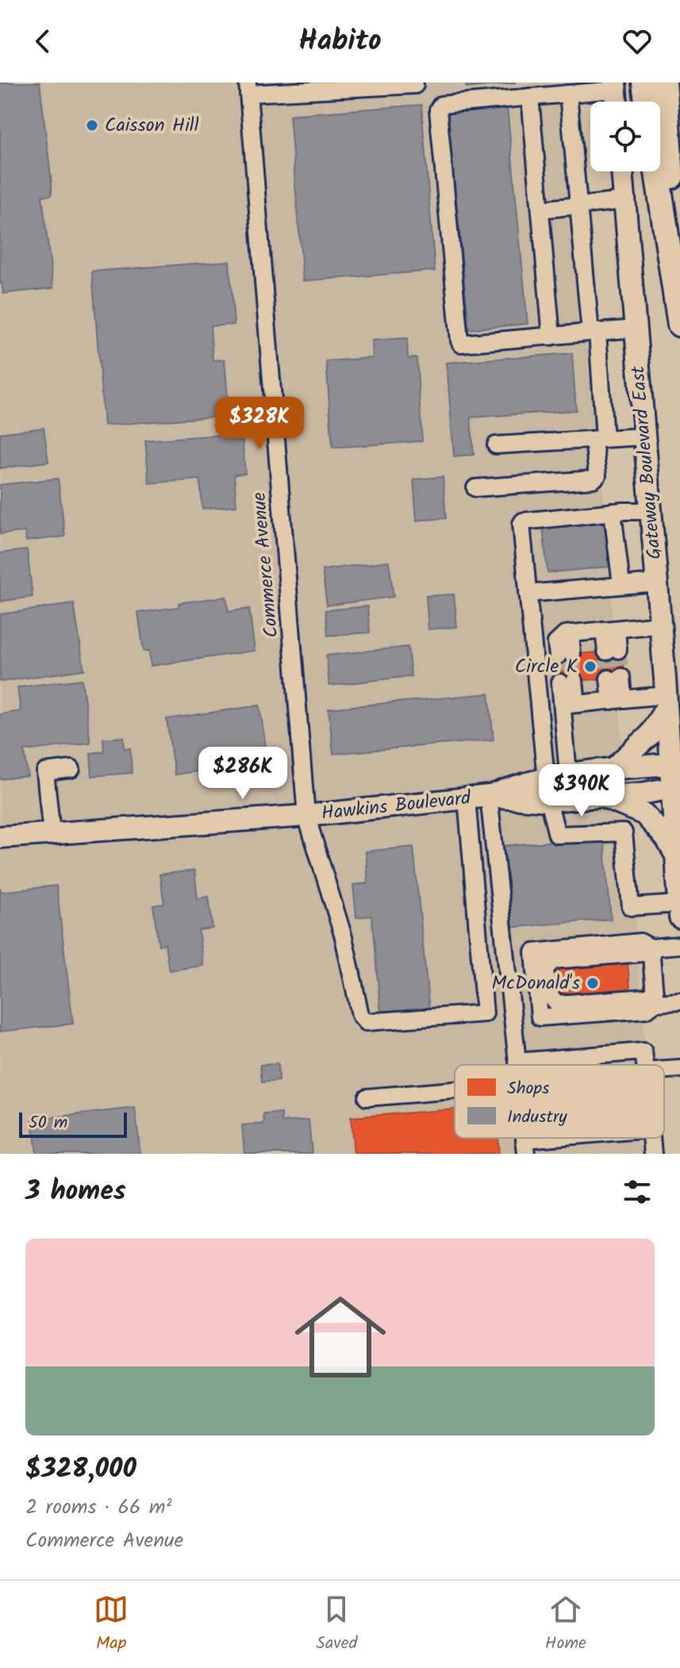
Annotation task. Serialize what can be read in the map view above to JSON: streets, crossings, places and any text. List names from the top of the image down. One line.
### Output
{"streets":{"main road":["Gateway Boulevard East","Hawkins Boulevard"],"street":["Commerce Avenue"]},"crossings":[["Gateway Boulevard East","Hawkins Boulevard"],["Commerce Avenue","Hawkins Boulevard"]],"places":["Caisson Hill","Circle K","McDonald's"],"legend":["Shops","Industry"],"scale_bar":"50 m","page":{"header":"Habito","price":["$328K","$286K","$390K"],"scale":"50 m","heading":"3 homes","list":[{"name":"$328,000","note":"2 rooms · 66 m² · Commerce Avenue"}],"tabs":["Map","Saved","Home"]}}
